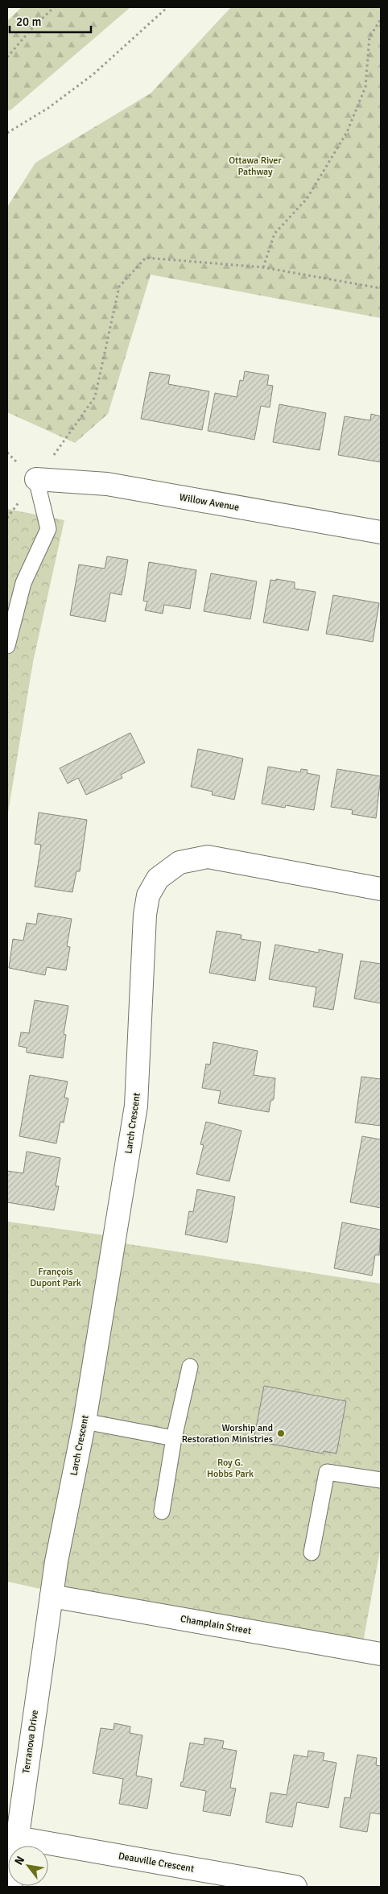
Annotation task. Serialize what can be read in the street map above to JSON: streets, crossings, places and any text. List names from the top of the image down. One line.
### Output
{"streets":{"street":["Willow Avenue","Larch Crescent","Champlain Street","Terranova Drive","Deauville Crescent"]},"crossings":[["Larch Crescent","Champlain Street"],["Larch Crescent","Terranova Drive"],["Champlain Street","Terranova Drive"],["Terranova Drive","Deauville Crescent"]],"parks":["Ottawa River Pathway","François Dupont Park","Roy G. Hobbs Park"],"places":["Worship and Restoration Ministries"],"scale_bar":"20 m","north":"top left"}
